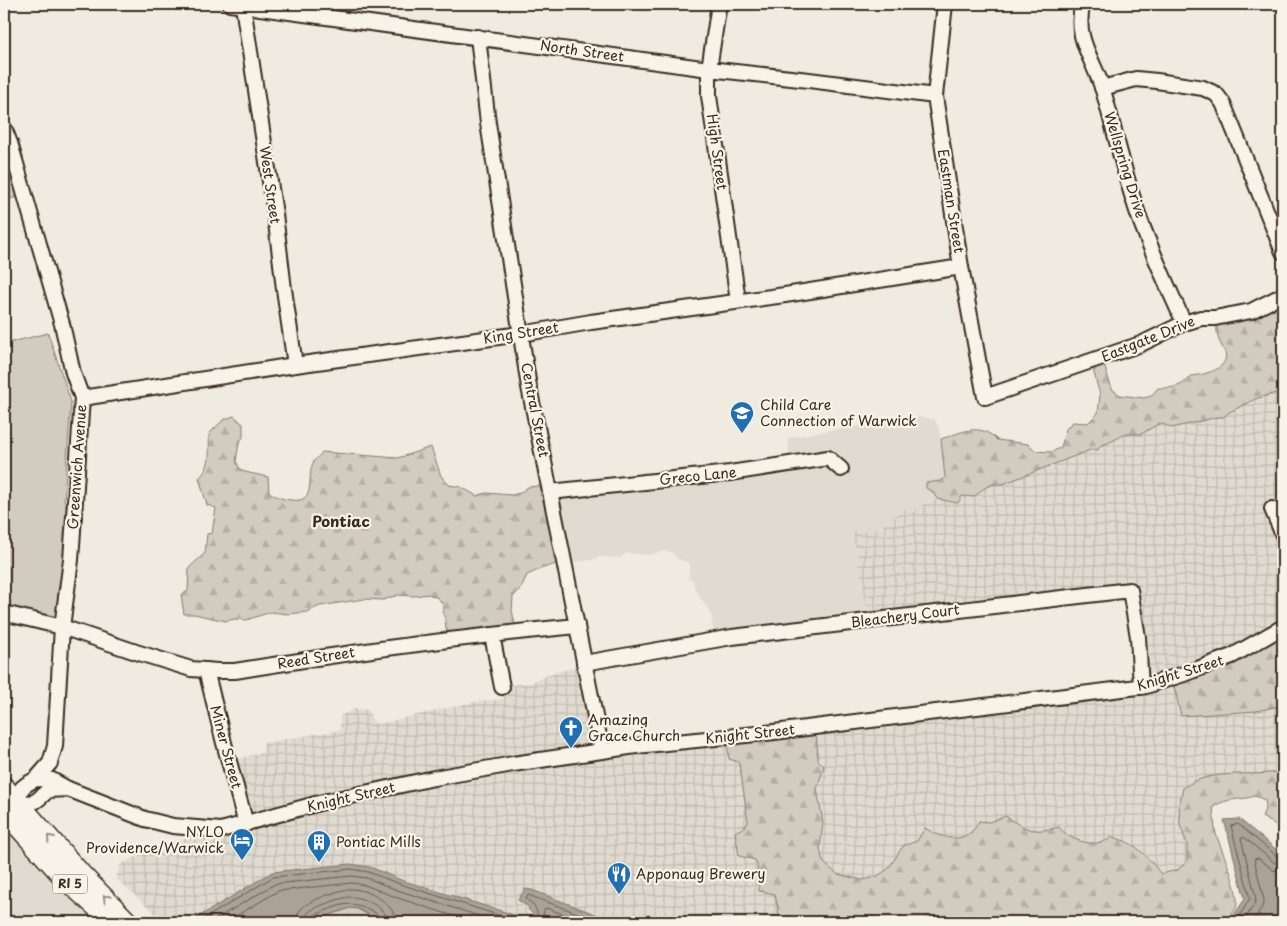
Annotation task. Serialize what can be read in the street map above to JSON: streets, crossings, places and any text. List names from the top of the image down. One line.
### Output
{"streets":{"main road":["RI 5"],"street":["North Street","High Street","Wellspring Drive","West Street","Eastman Street","King Street","Eastgate Drive","Central Street","Greenwich Avenue","Greco Lane","Bleachery Court","Reed Street","Knight Street","Miner Street"]},"crossings":[["North Street","High Street"],["North Street","West Street"],["North Street","Eastman Street"],["North Street","Central Street"],["High Street","King Street"],["Wellspring Drive","Eastgate Drive"],["West Street","King Street"],["Eastman Street","King Street"],["Eastman Street","Eastgate Drive"],["King Street","Central Street"],["King Street","Greenwich Avenue"],["Central Street","Greco Lane"],["Central Street","Bleachery Court"],["Central Street","Reed Street"],["Central Street","Knight Street"],["Greenwich Avenue","Reed Street"],["Greenwich Avenue","Knight Street"],["Bleachery Court","Knight Street"],["Reed Street","Miner Street"],["Knight Street","Miner Street"]],"districts":["Pontiac"],"places":{"school or university":["Child Care Connection of Warwick"],"church":["Amazing Grace Church"],"hotel":["NYLO Providence/Warwick"],"building":["Pontiac Mills"],"restaurant":["Apponaug Brewery"]}}
